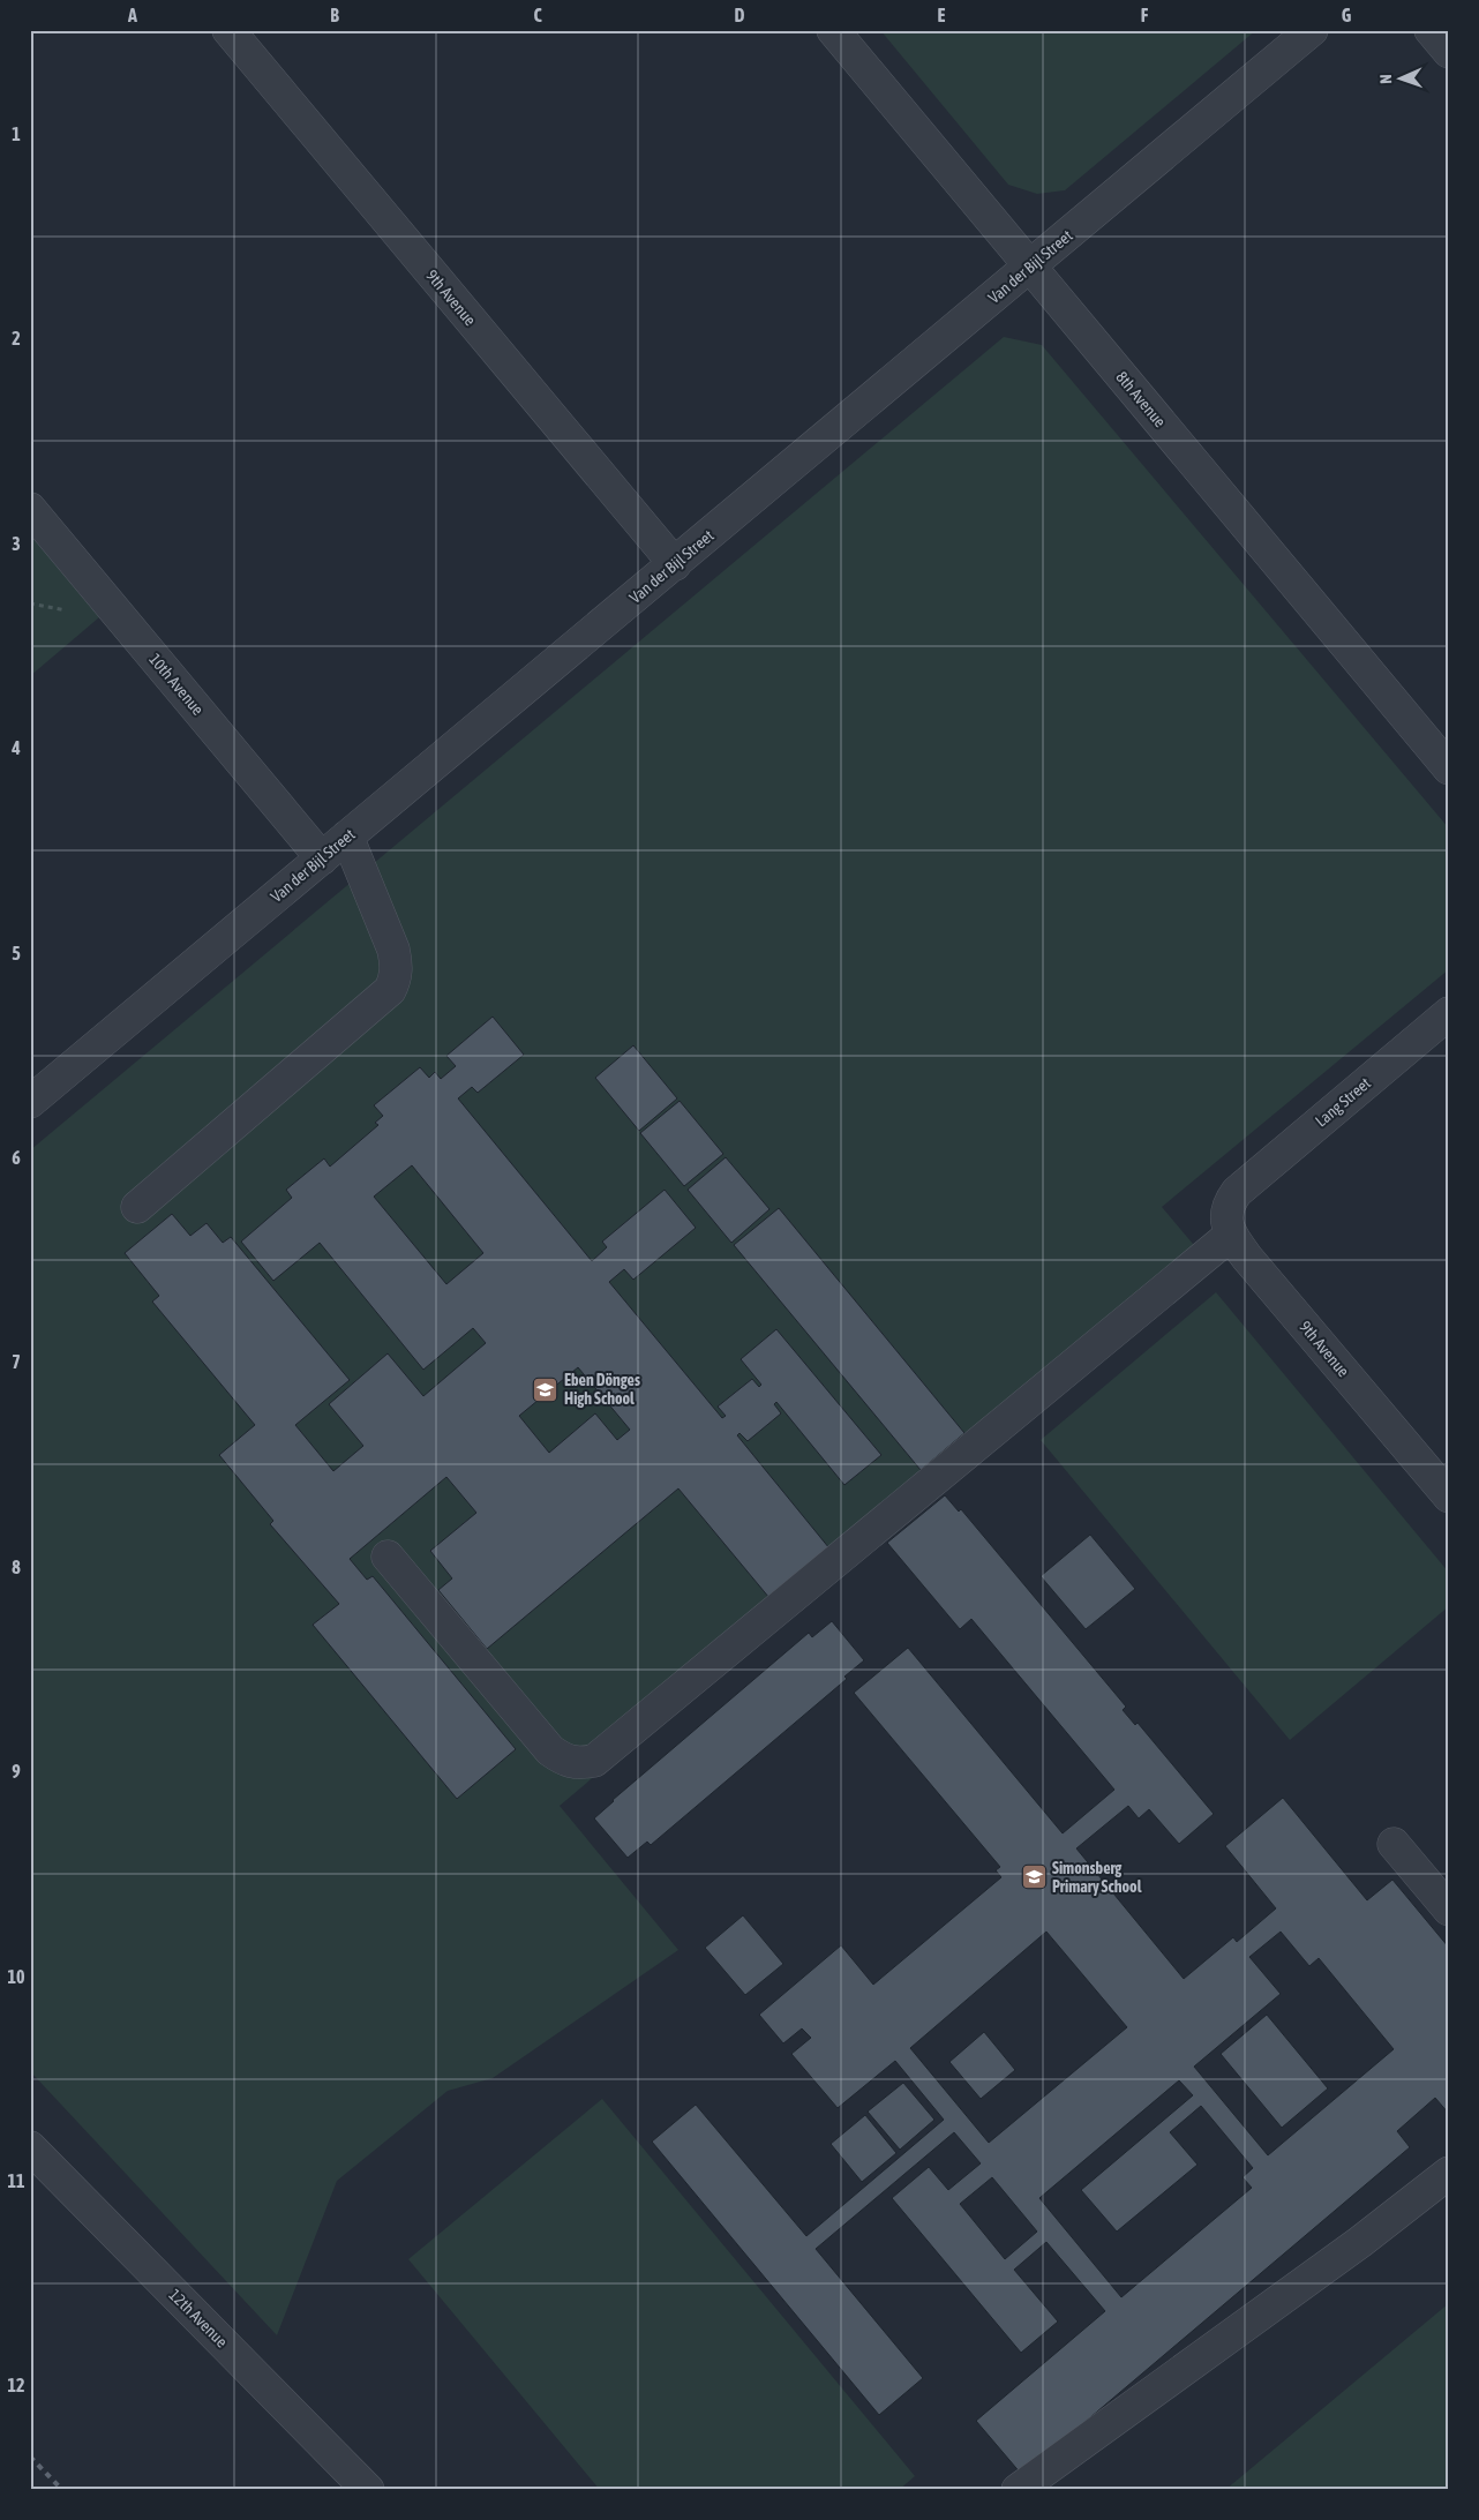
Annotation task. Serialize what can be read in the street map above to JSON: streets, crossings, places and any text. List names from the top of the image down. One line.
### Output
{"streets":{"street":["Van der Bijl Street","9th Avenue","8th Avenue","10th Avenue","Lang Street","12th Avenue"]},"crossings":[["Van der Bijl Street","9th Avenue"],["Van der Bijl Street","8th Avenue"],["Van der Bijl Street","10th Avenue"],["9th Avenue","Lang Street"]],"places":{"school or university":["Eben Dönges High School","Simonsberg Primary School"]},"north":"left","grid":{"columns":["A","B","C","D","E","F","G"],"rows":["1","2","3","4","5","6","7","8","9","10","11","12"]}}
